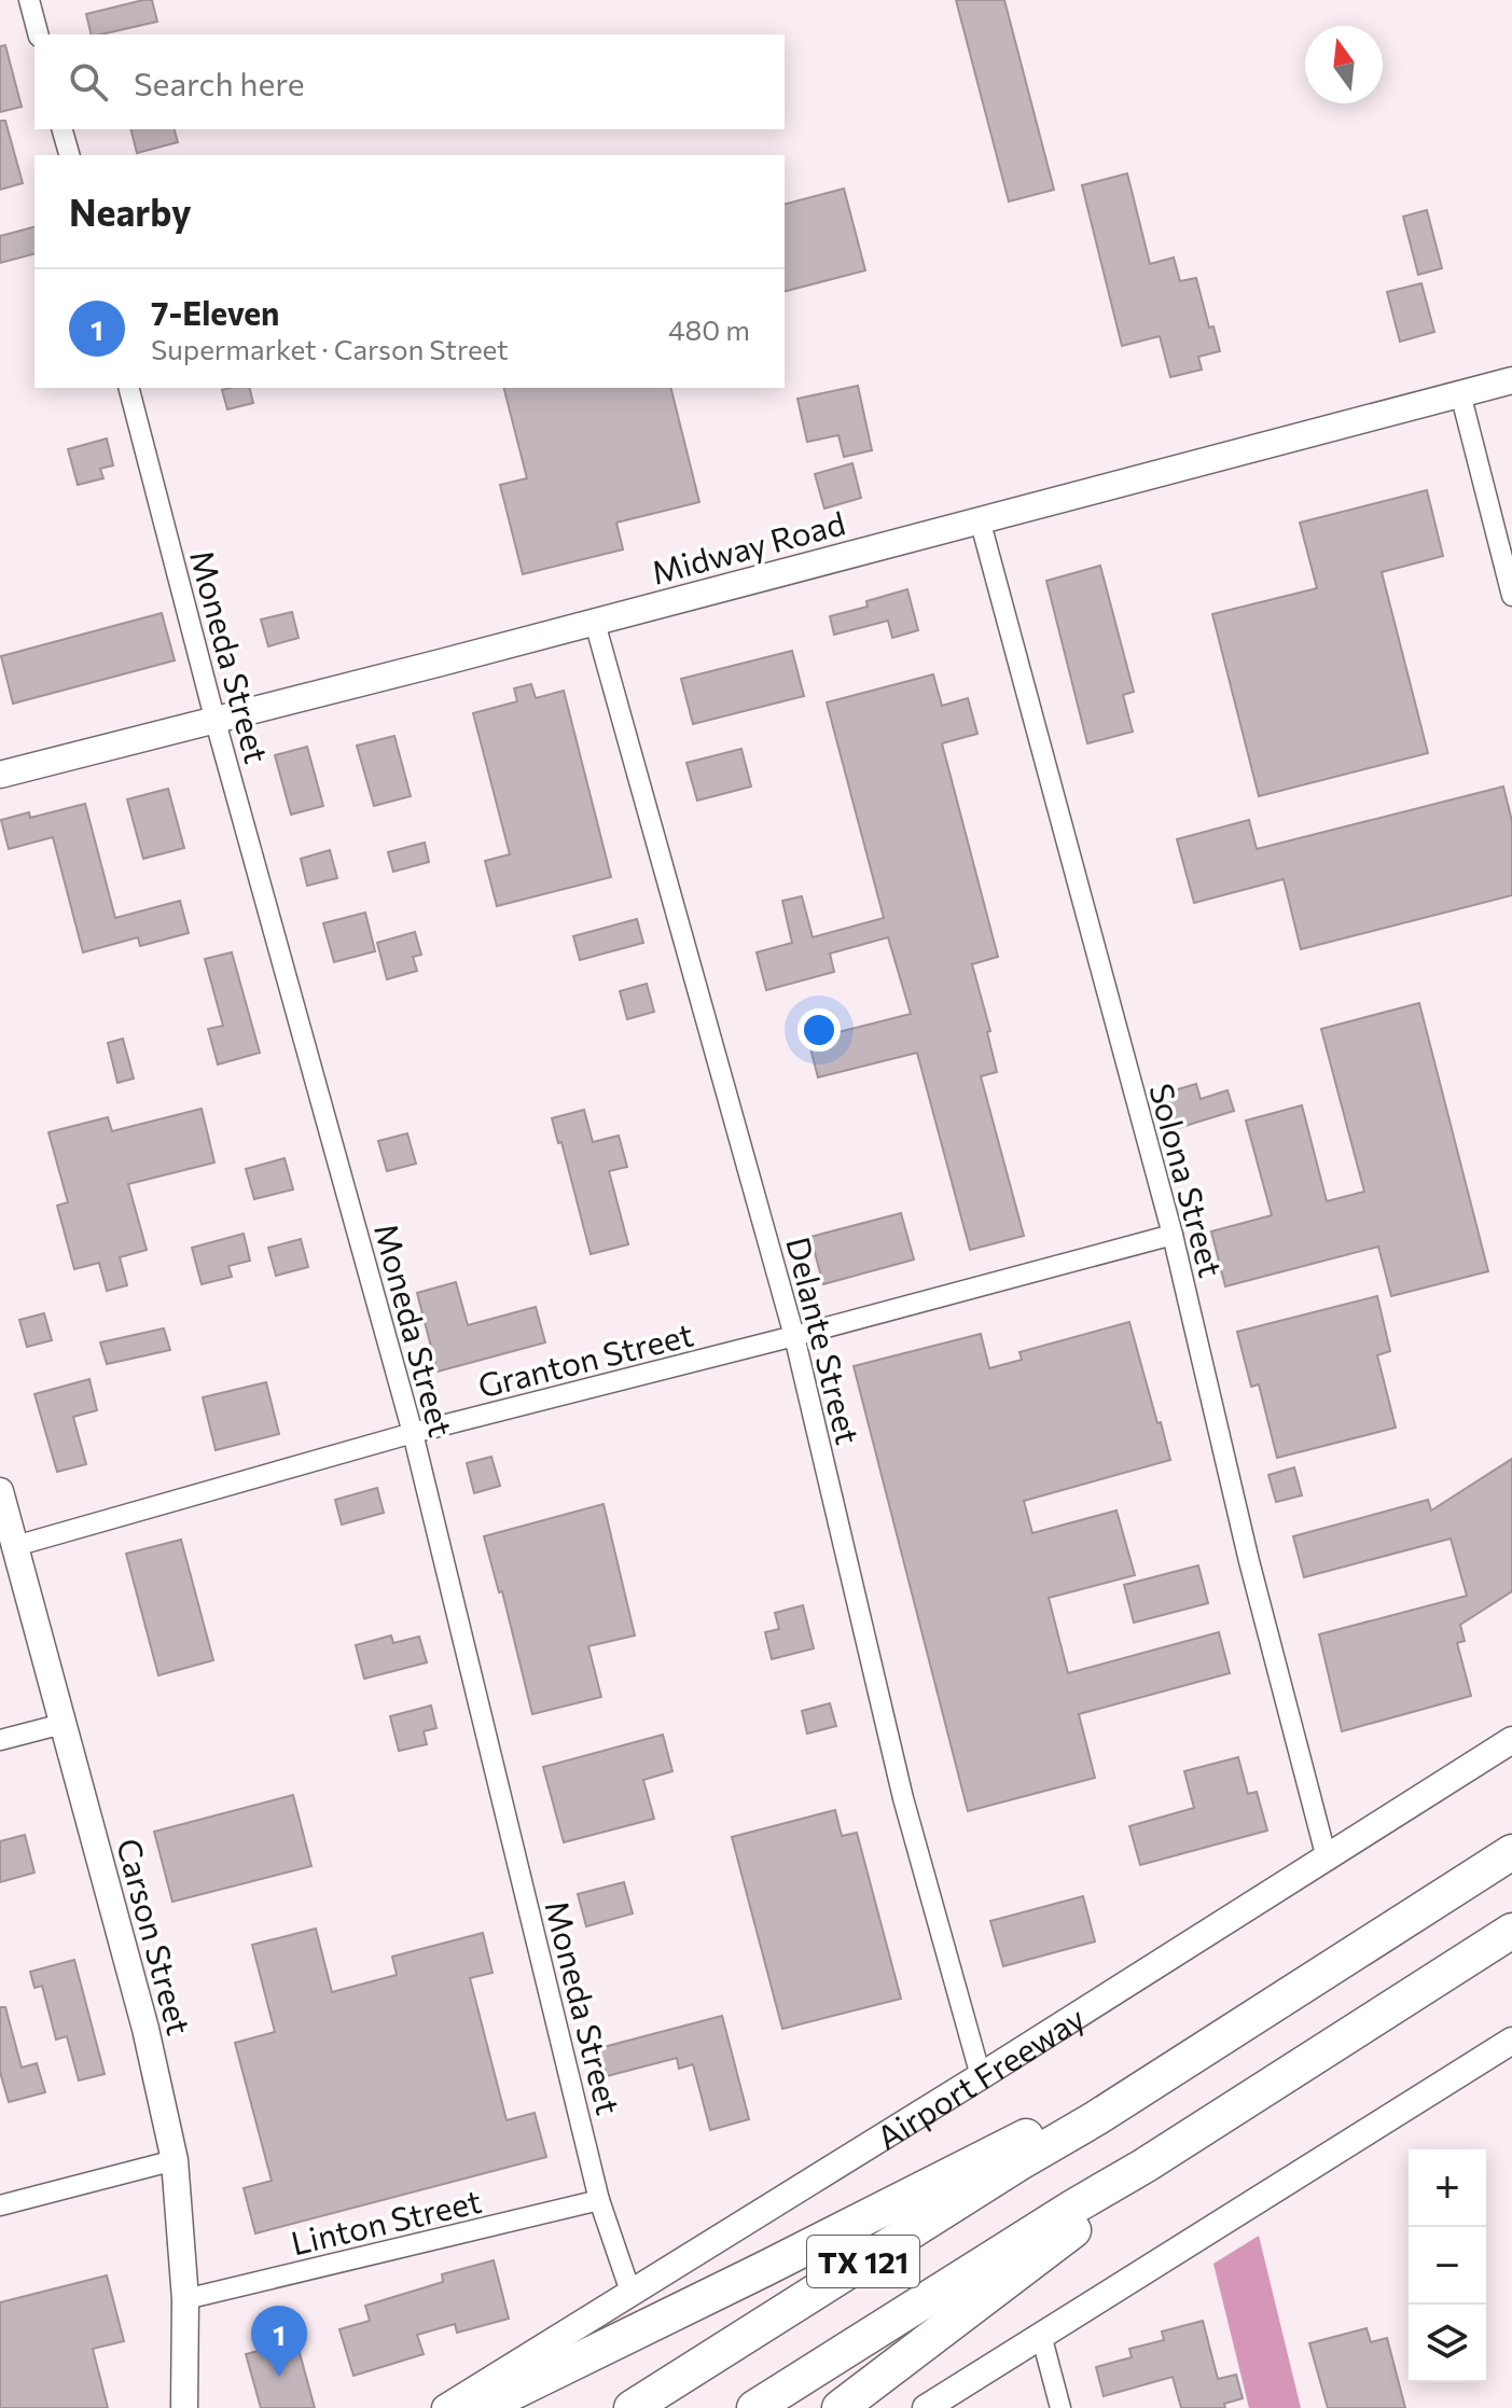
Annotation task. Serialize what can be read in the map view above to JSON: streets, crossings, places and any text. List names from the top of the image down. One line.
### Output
{"streets":{"highway":["TX 121"],"main road":["Midway Road","Carson Street","Airport Freeway"],"street":["Moneda Street","Solona Street","Delante Street","Granton Street","Linton Street"]},"crossings":[["Midway Road","Moneda Street"],["Midway Road","Solona Street"],["Midway Road","Delante Street"],["Moneda Street","Granton Street"],["Moneda Street","Airport Freeway"],["Moneda Street","Linton Street"],["Solona Street","Granton Street"],["Solona Street","Airport Freeway"],["Delante Street","Granton Street"],["Delante Street","Airport Freeway"],["Granton Street","Carson Street"],["Carson Street","Linton Street"]],"north":"top","page":{"search":"Search here","heading":"Nearby","list":[{"mark":"1","name":"7-Eleven","note":"Supermarket · Carson Street","value":"480 m"}],"map_buttons":["+","−"],"pins":"1"}}
